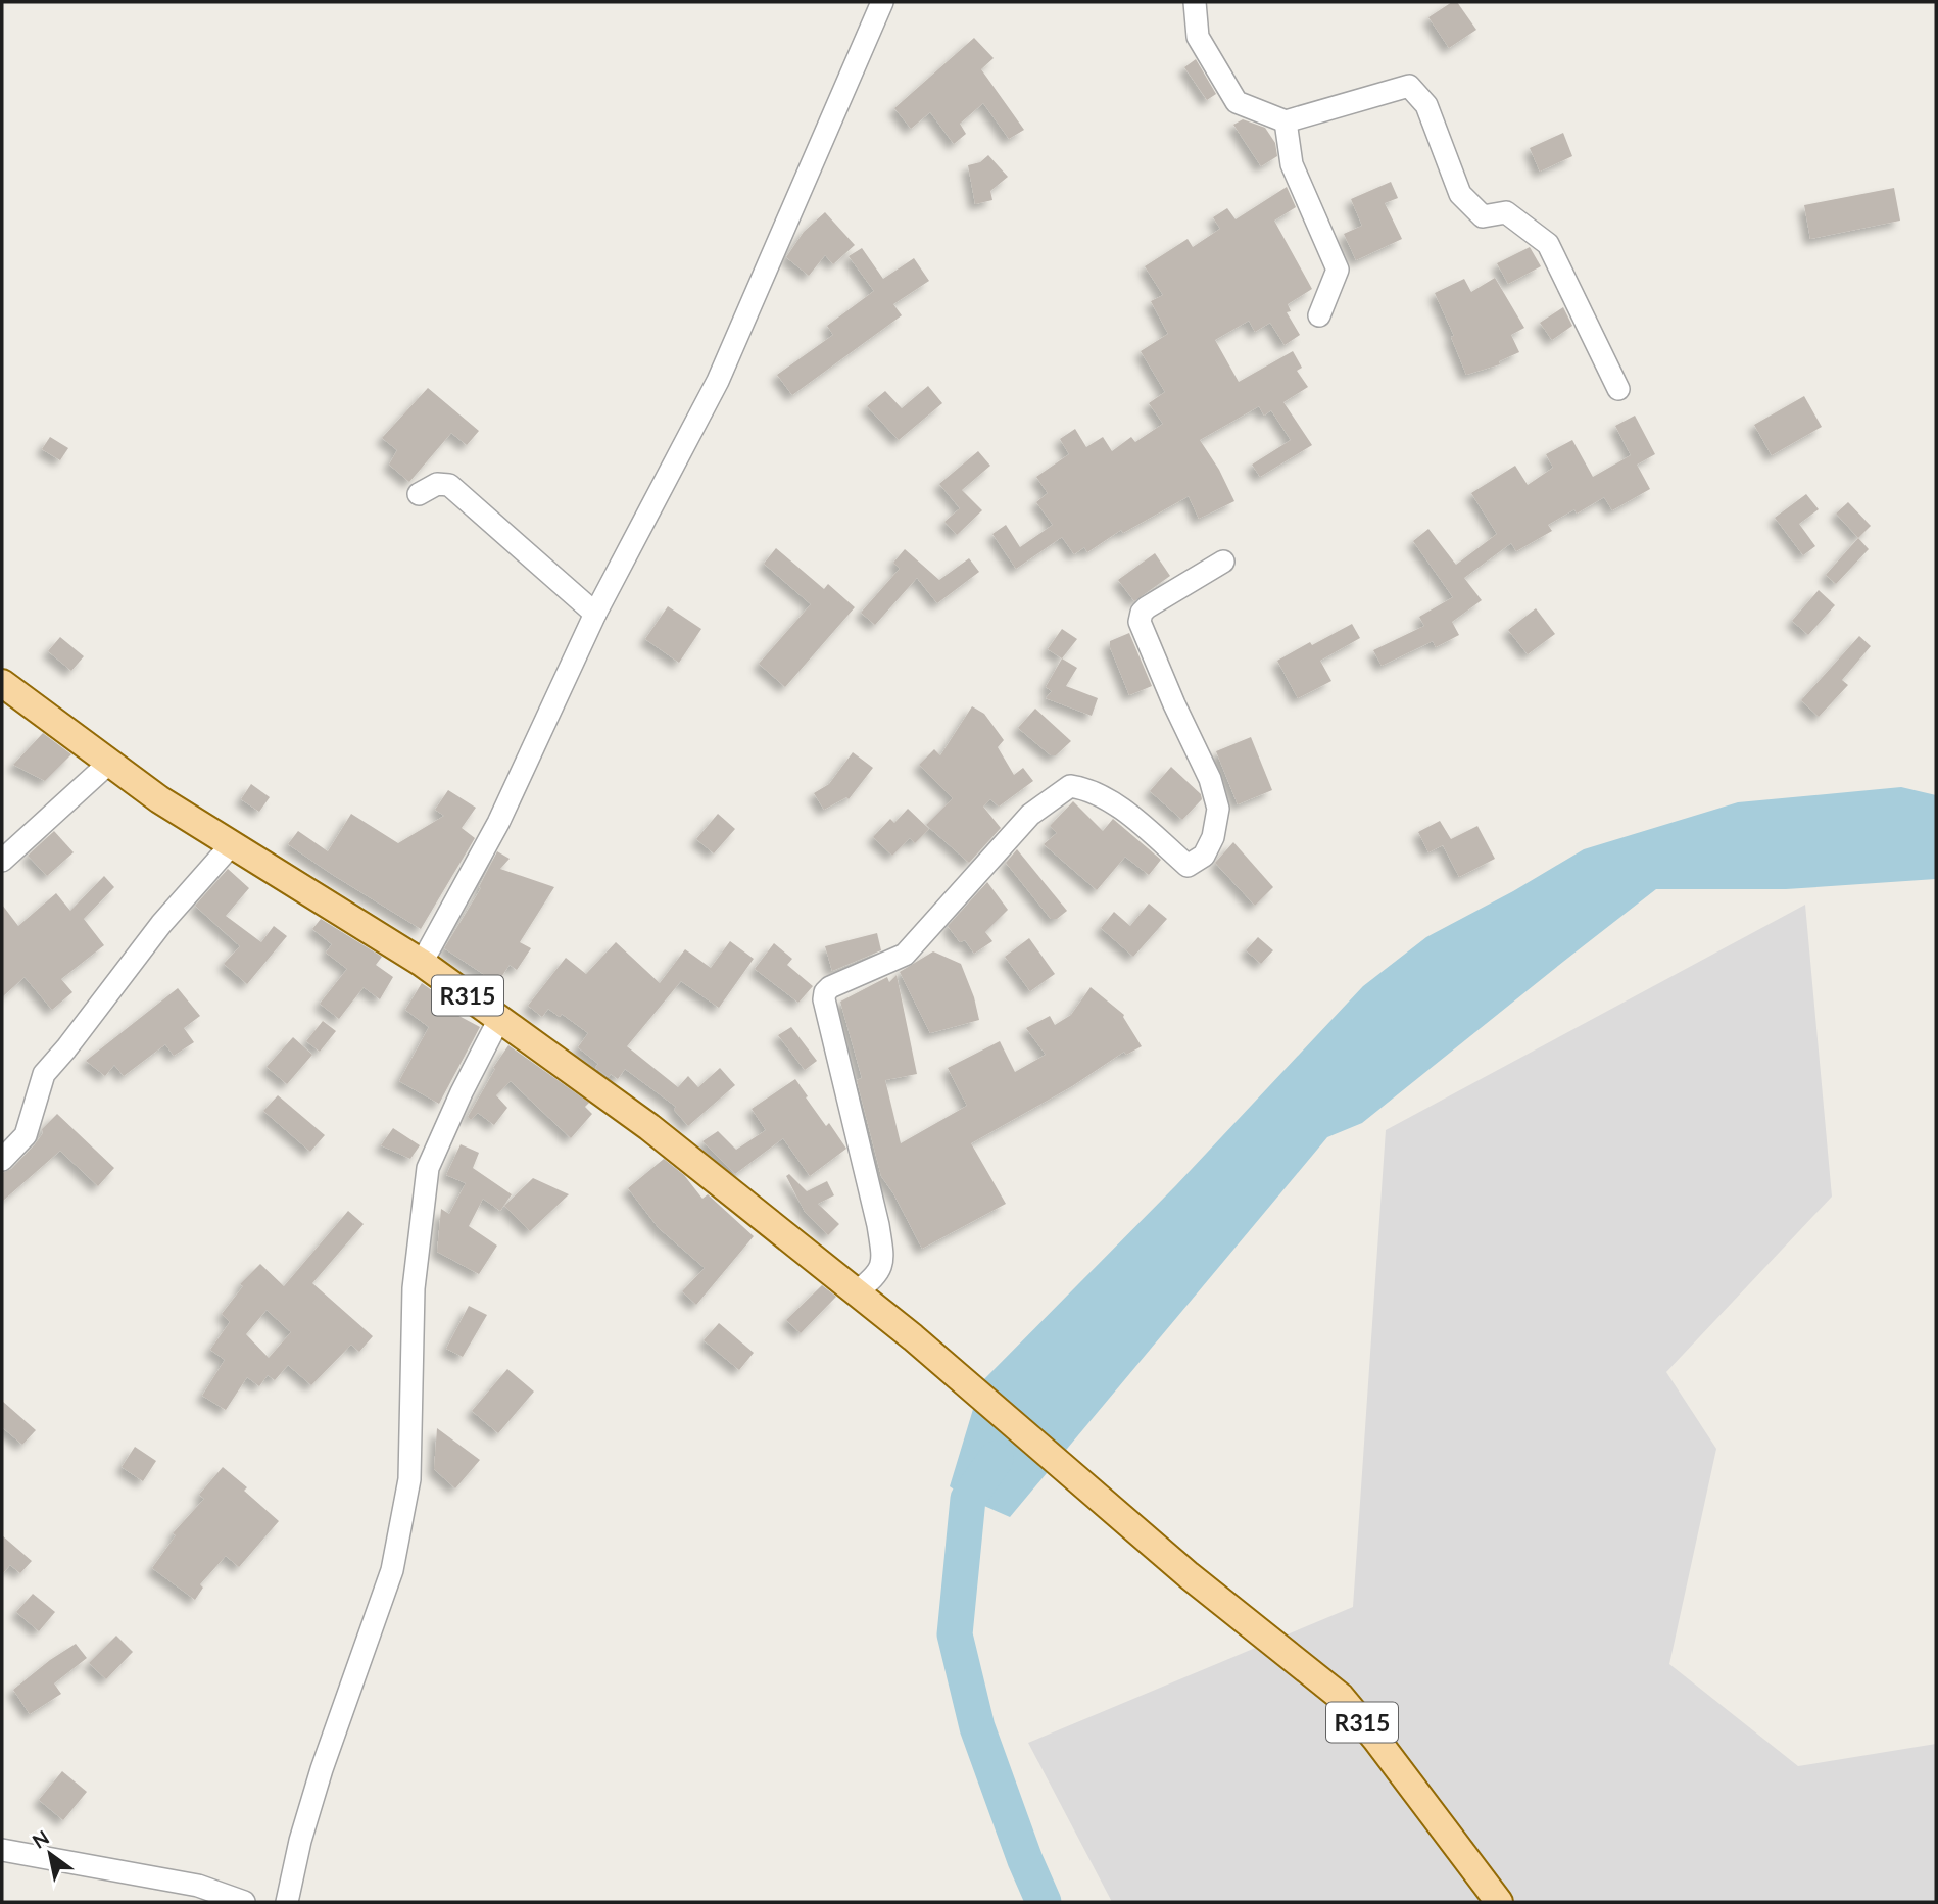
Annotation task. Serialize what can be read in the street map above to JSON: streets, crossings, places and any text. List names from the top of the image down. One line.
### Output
{"streets":{"main road":["R315"]},"north":"top left"}
